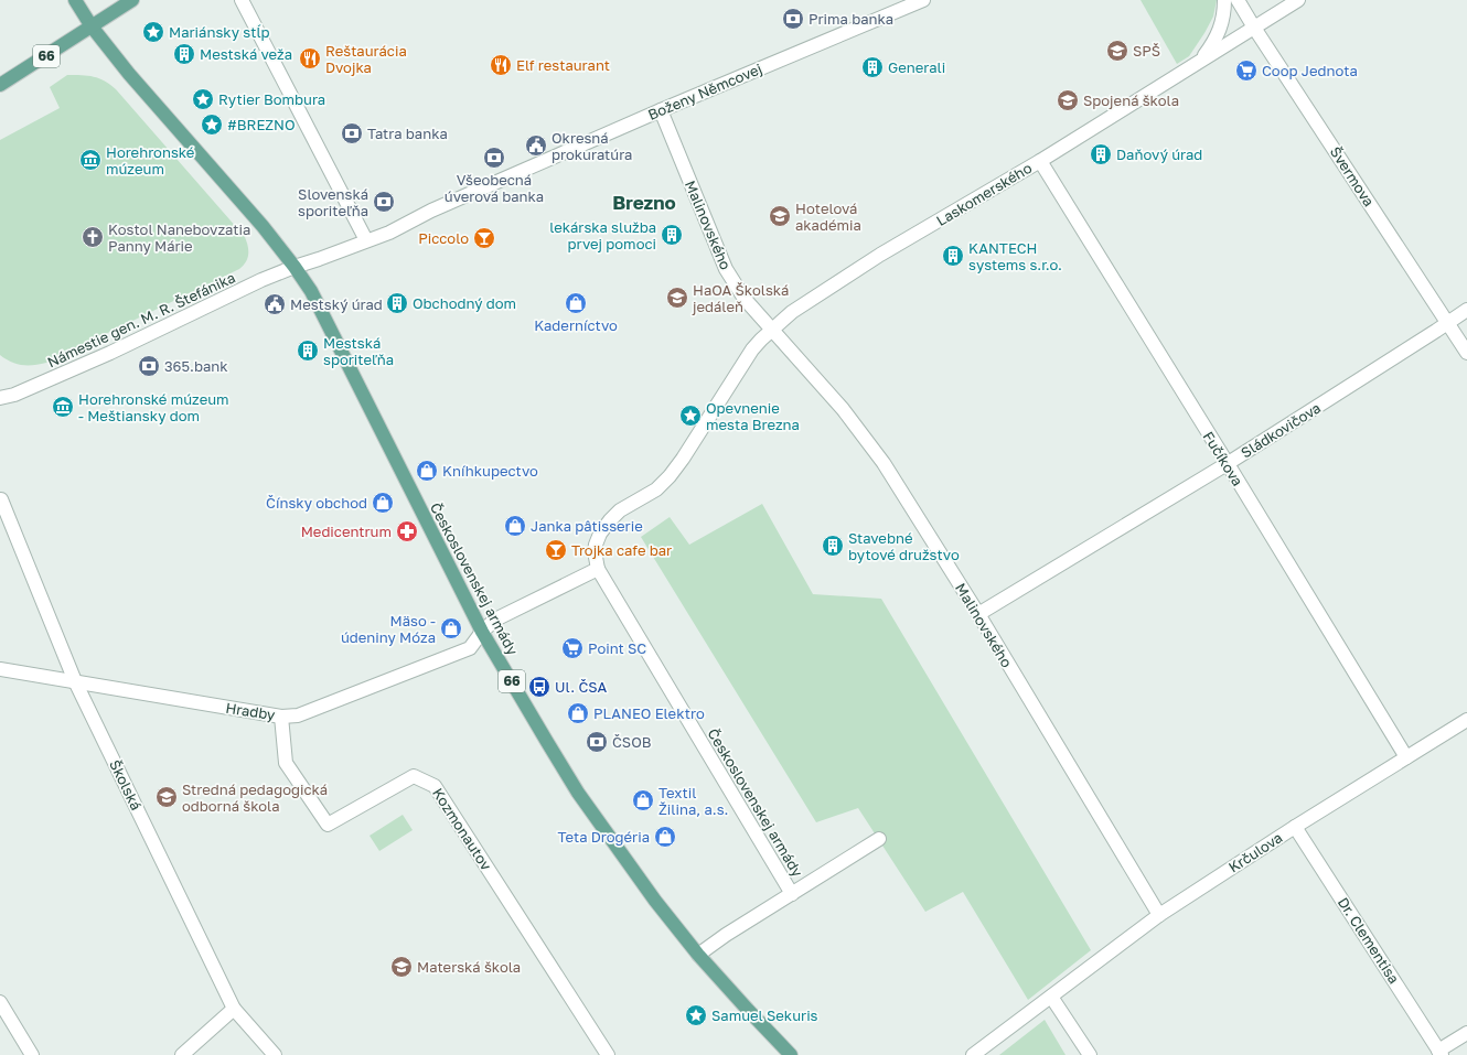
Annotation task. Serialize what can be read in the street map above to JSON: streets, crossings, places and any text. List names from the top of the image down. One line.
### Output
{"streets":{"main road":["66","Československej armády"],"street":["Boženy Němcovej","Švermova","Laskomerského","Malinovského","Námestie gen. M. R. Štefánika","Sládkovičova","Fučíkova","Hradby","Školská","Kozmonautov","Krčulova","Dr. Clementisa"]},"crossings":[["66","Námestie gen. M. R. Štefánika"],["66","Československej armády"],["Boženy Němcovej","Malinovského"],["Boženy Němcovej","Námestie gen. M. R. Štefánika"],["Švermova","Laskomerského"],["Švermova","Sládkovičova"],["Laskomerského","Malinovského"],["Laskomerského","Fučíkova"],["Malinovského","Sládkovičova"],["Malinovského","Krčulova"],["Námestie gen. M. R. Štefánika","Československej armády"],["Sládkovičova","Fučíkova"],["Fučíkova","Krčulova"],["Československej armády","Hradby"],["Hradby","Školská"],["Hradby","Kozmonautov"],["Krčulova","Dr. Clementisa"]],"districts":["Brezno"],"places":{"bank":["Prima banka","Tatra banka","Všeobecná úverová banka","Slovenská sporiteľňa","365.bank","ČSOB"],"place":["Mariánsky stĺp","Rytier Bombura","#BREZNO","Opevnenie mesta Brezna","Samuel Sekuris"],"school or university":["SPŠ","Spojená škola","Hotelová akadémia","HaOA Školská jedáleň","Stredná pedagogická odborná škola","Materská škola"],"building":["Mestská veža","Generali","Daňový úrad","lekárska služba prvej pomoci","KANTECH systems s.r.o.","Obchodný dom","Mestská sporiteľňa","Stavebné bytové družstvo"],"restaurant":["Reštaurácia Dvojka","Elf restaurant"],"supermarket":["Coop Jednota","Point SC"],"public building":["Okresná prokuratúra","Mestský úrad"],"museum":["Horehronské múzeum","Horehronské múzeum - Meštiansky dom"],"church":["Kostol Nanebovzatia Panny Márie"],"bar":["Piccolo","Trojka cafe bar"],"shop":["Kaderníctvo","Kníhkupectvo","Čínsky obchod","Janka pâtisserie","Mäso - údeniny Móza","PLANEO Elektro","Textil Žilina, a.s.","Teta Drogéria"],"pharmacy":["Medicentrum"],"bus stop":["Ul. ČSA"]}}
